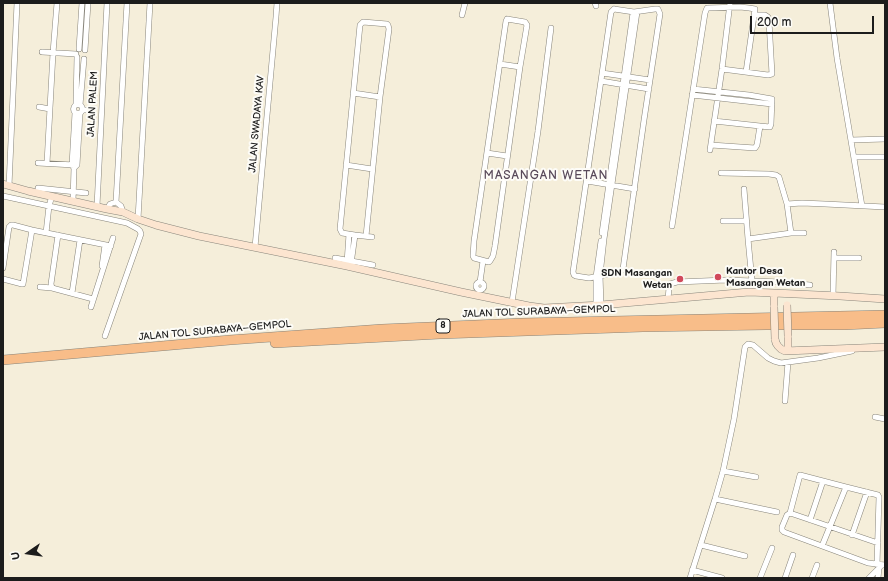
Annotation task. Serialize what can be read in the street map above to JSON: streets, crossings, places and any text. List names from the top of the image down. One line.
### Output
{"streets":{"highway":["JALAN TOL SURABAYA–GEMPOL","8"],"street":["JALAN PALEM","JALAN SWADAYA KAV"]},"districts":["MASANGAN WETAN"],"places":["Kantor Desa Masangan Wetan","SDN Masangan Wetan"],"scale_bar":"200 m","north":"left"}
